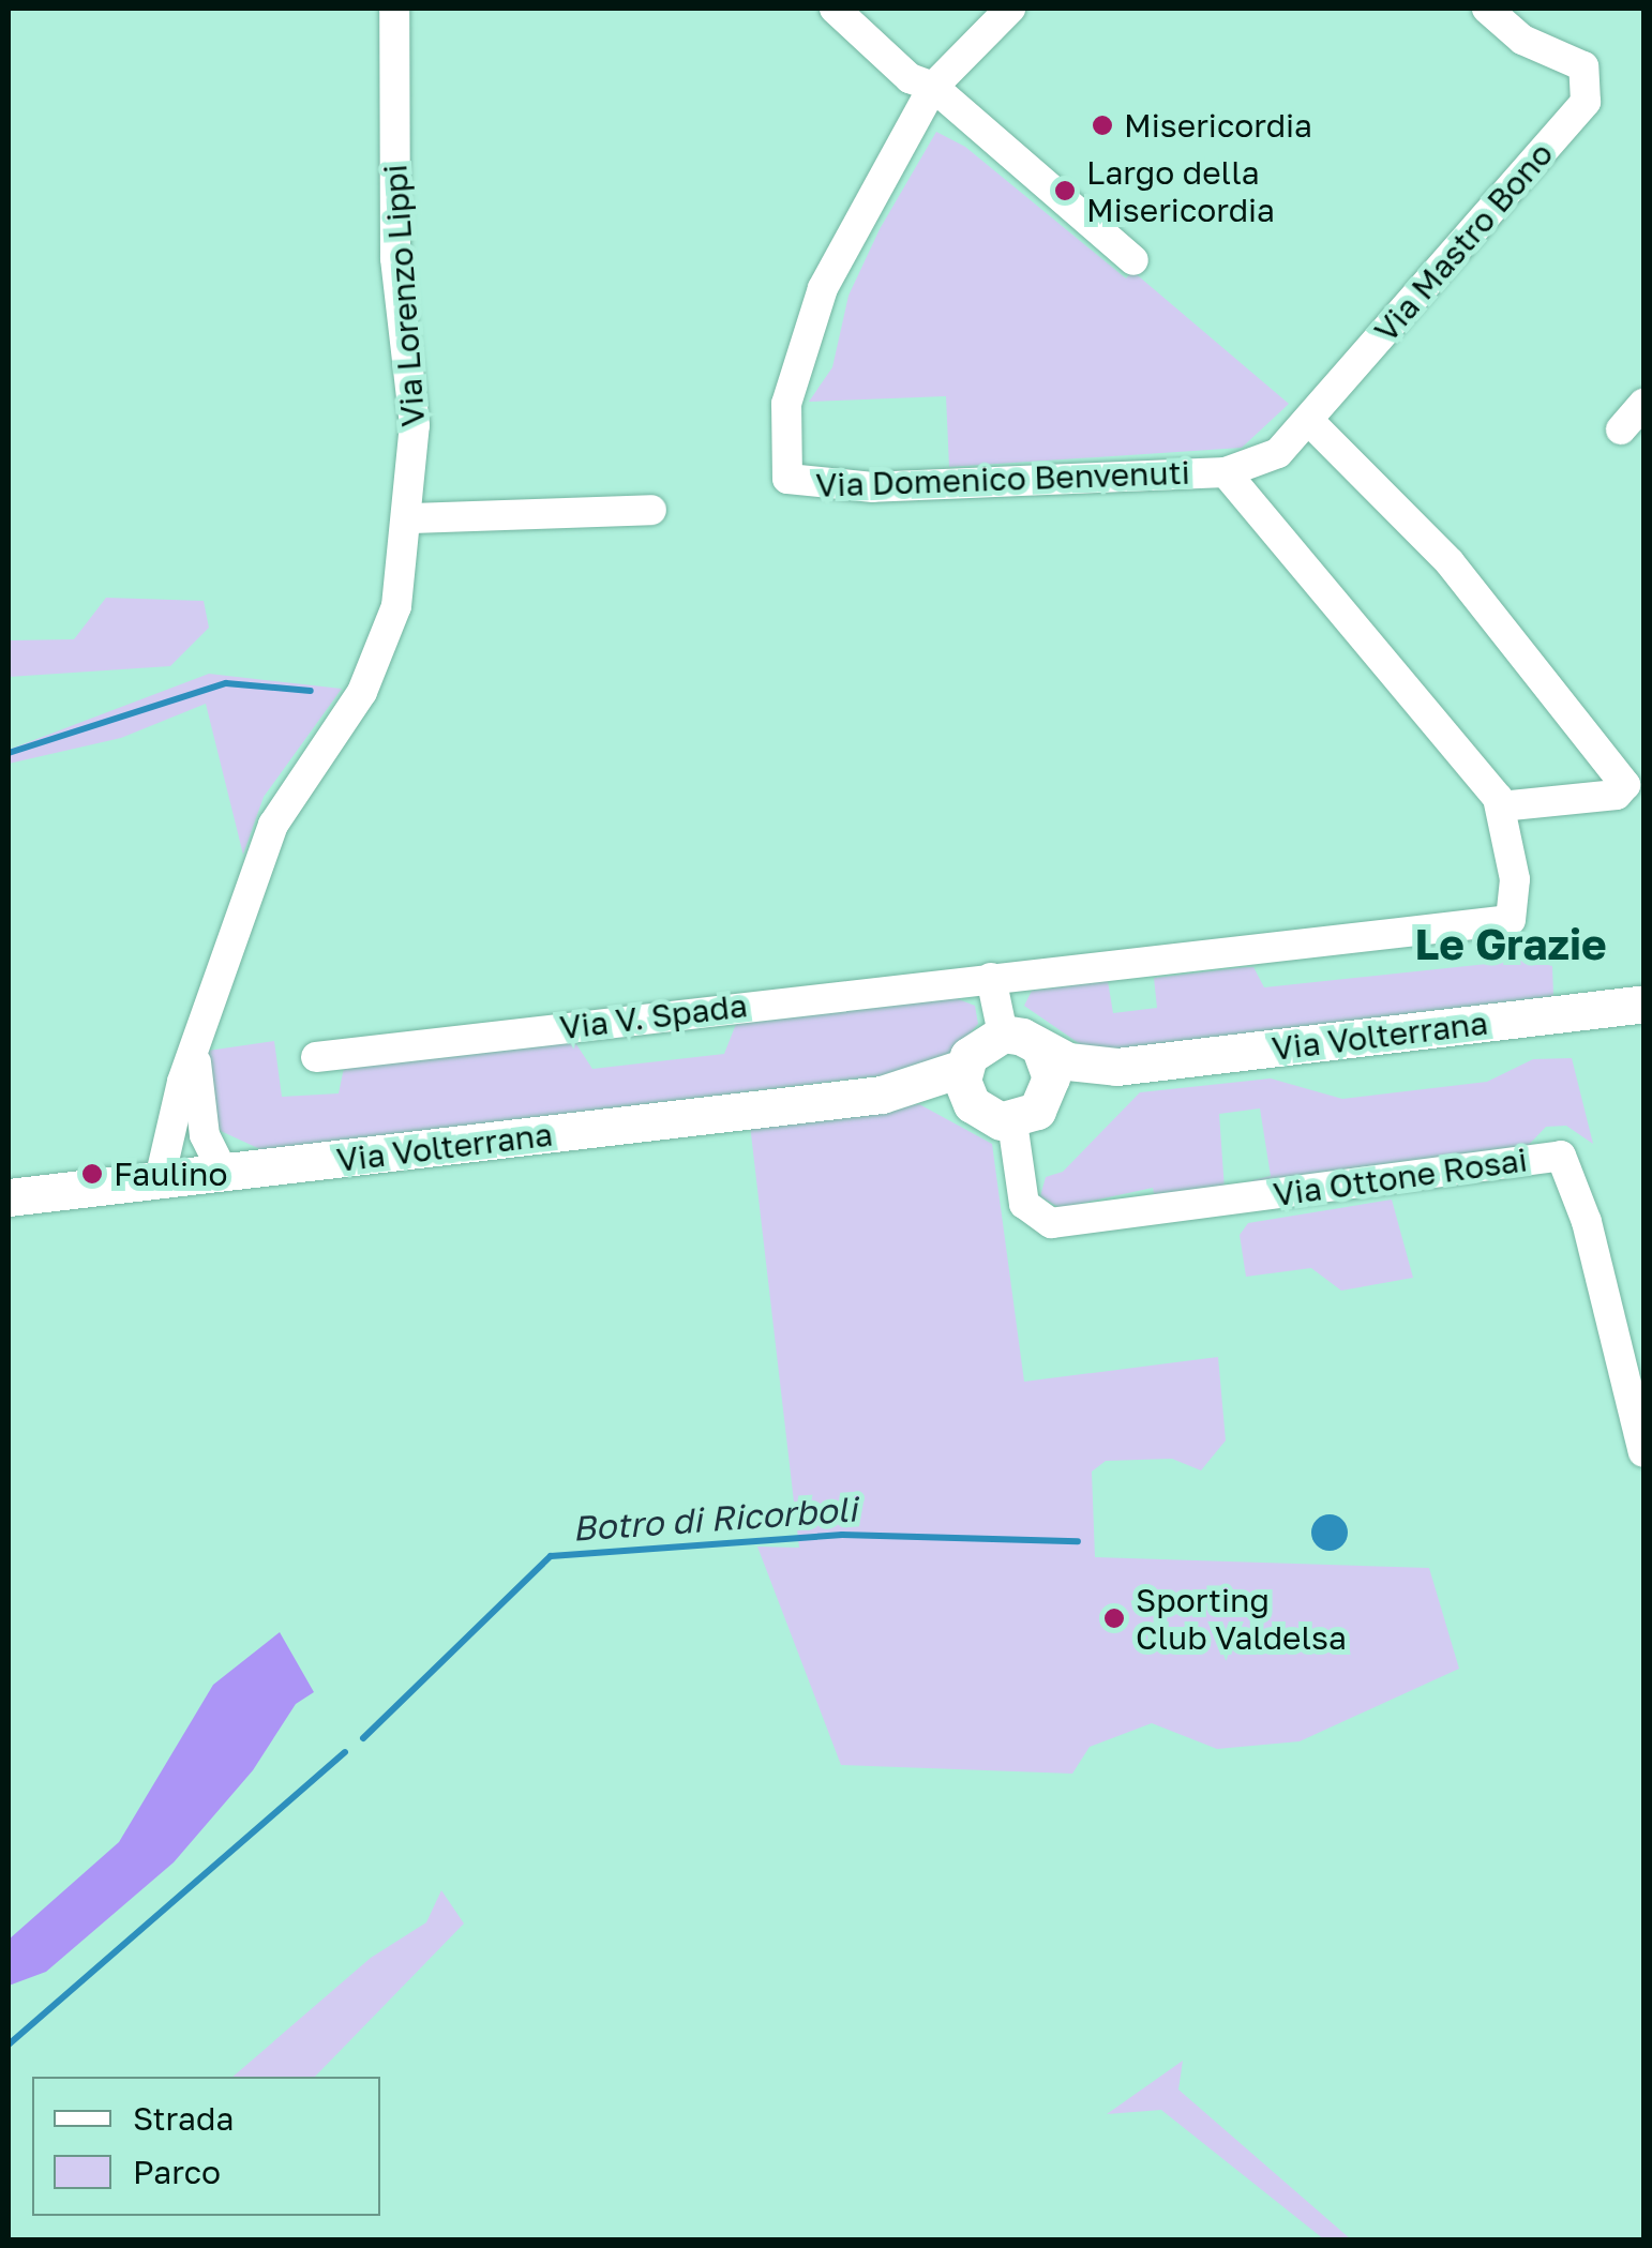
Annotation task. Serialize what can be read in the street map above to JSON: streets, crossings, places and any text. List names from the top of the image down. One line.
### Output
{"streets":{"main road":["Via Volterrana"],"street":["Via Mastro Bono","Via Lorenzo Lippi","Via Domenico Benvenuti","Via V. Spada","Via Ottone Rosai"]},"crossings":[["Via Mastro Bono","Via Domenico Benvenuti"],["Via Lorenzo Lippi","Via Volterrana"],["Via Domenico Benvenuti","Via V. Spada"],["Via Volterrana","Via Ottone Rosai"]],"districts":["Le Grazie"],"water":["Botro di Ricorboli"],"places":["Misericordia","Largo della Misericordia","Faulino","Sporting Club Valdelsa"],"legend":["Strada","Parco"]}
